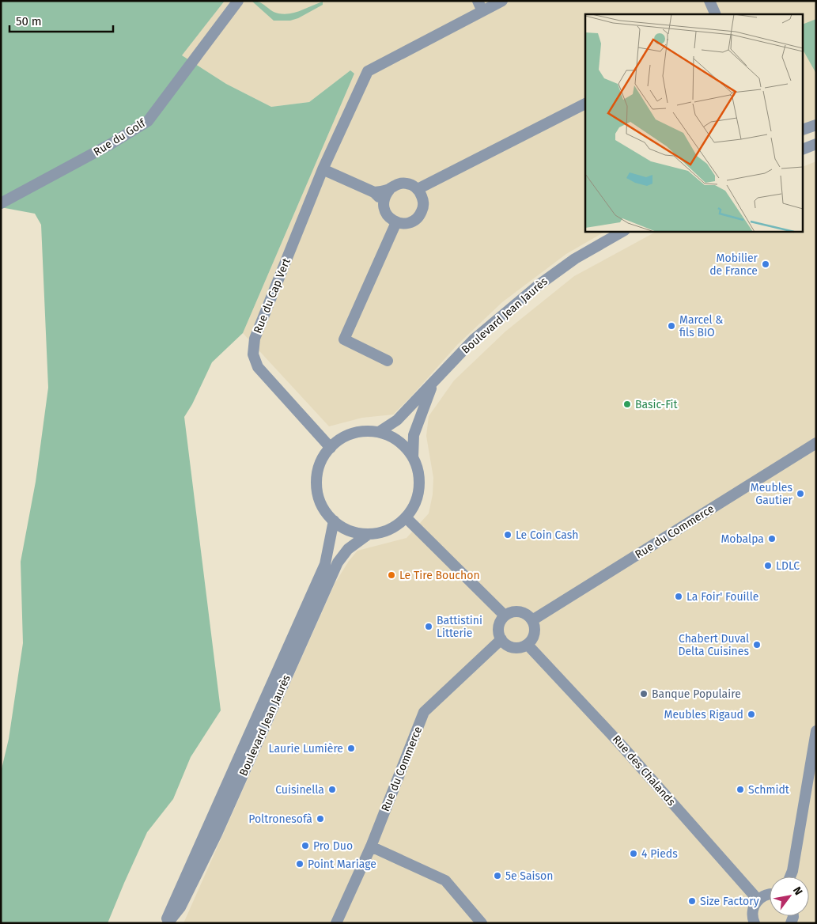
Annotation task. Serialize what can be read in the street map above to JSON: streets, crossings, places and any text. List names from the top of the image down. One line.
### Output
{"streets":{"street":["Rue du Golf","Rue du Cap Vert","Boulevard Jean Jaurès","Rue du Commerce","Rue des Chalands"]},"crossings":[["Rue du Cap Vert","Boulevard Jean Jaurès"],["Rue du Commerce","Rue des Chalands"]],"places":["Mobilier de France","Marcel & fils BIO","Basic-Fit","Meubles Gautier","Le Coin Cash","Mobalpa","LDLC","Le Tire Bouchon","La Foir' Fouille","Battistini Litterie","Chabert Duval Delta Cuisines","Banque Populaire","Meubles Rigaud","Laurie Lumière","Cuisinella","Schmidt","Poltronesofà","Pro Duo","4 Pieds","Point Mariage","5e Saison","Size Factory"],"scale_bar":"50 m","north":"top right"}
